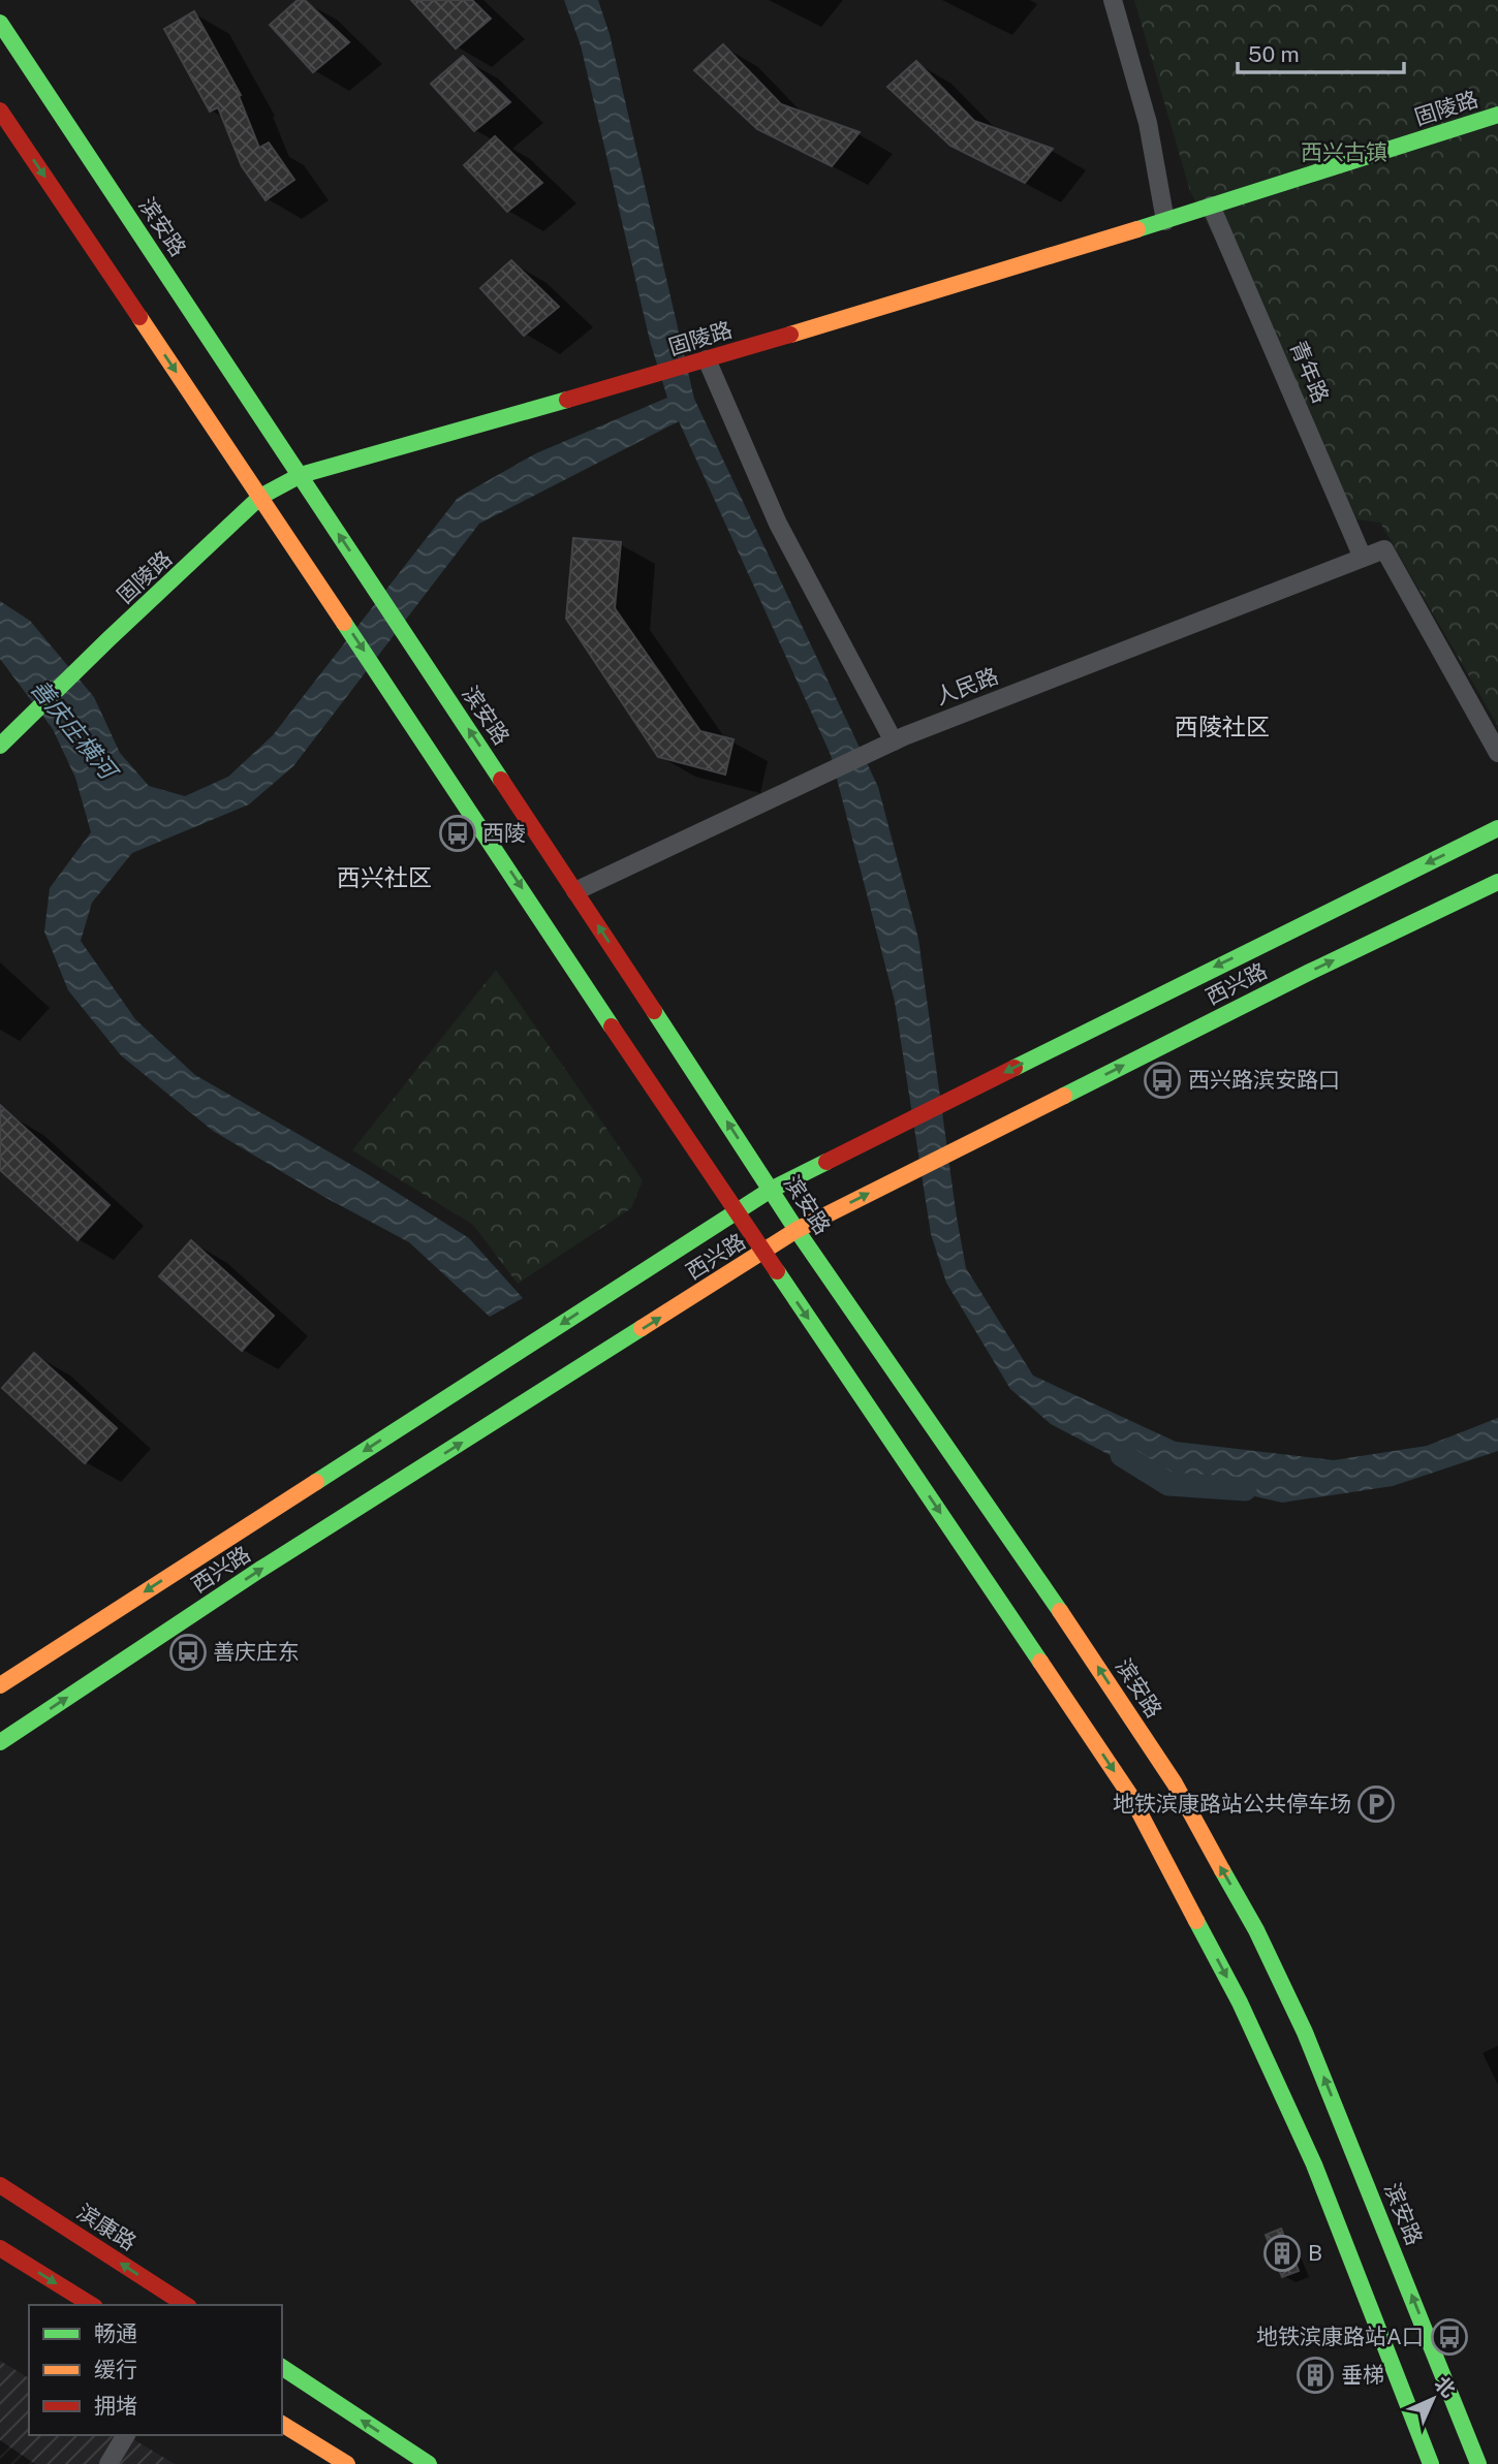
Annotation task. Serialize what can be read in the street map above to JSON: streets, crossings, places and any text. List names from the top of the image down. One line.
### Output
{"streets":{"main road":["固陵路","滨安路","西兴路","滨康路"],"street":["青年路","人民路"]},"crossings":[["固陵路","滨安路"],["固陵路","青年路"],["滨安路","人民路"],["滨安路","西兴路"],["青年路","人民路"]],"districts":["西陵社区","西兴社区"],"water":["善庆庄横河"],"parks":["西兴古镇"],"places":{"bus stop":["西陵","西兴路滨安路口","善庆庄东","地铁滨康路站A口"],"parking":["地铁滨康路站公共停车场"],"building":["B","垂梯"]},"legend":["畅通","缓行","拥堵"],"scale_bar":"50 m","north":"top right"}
